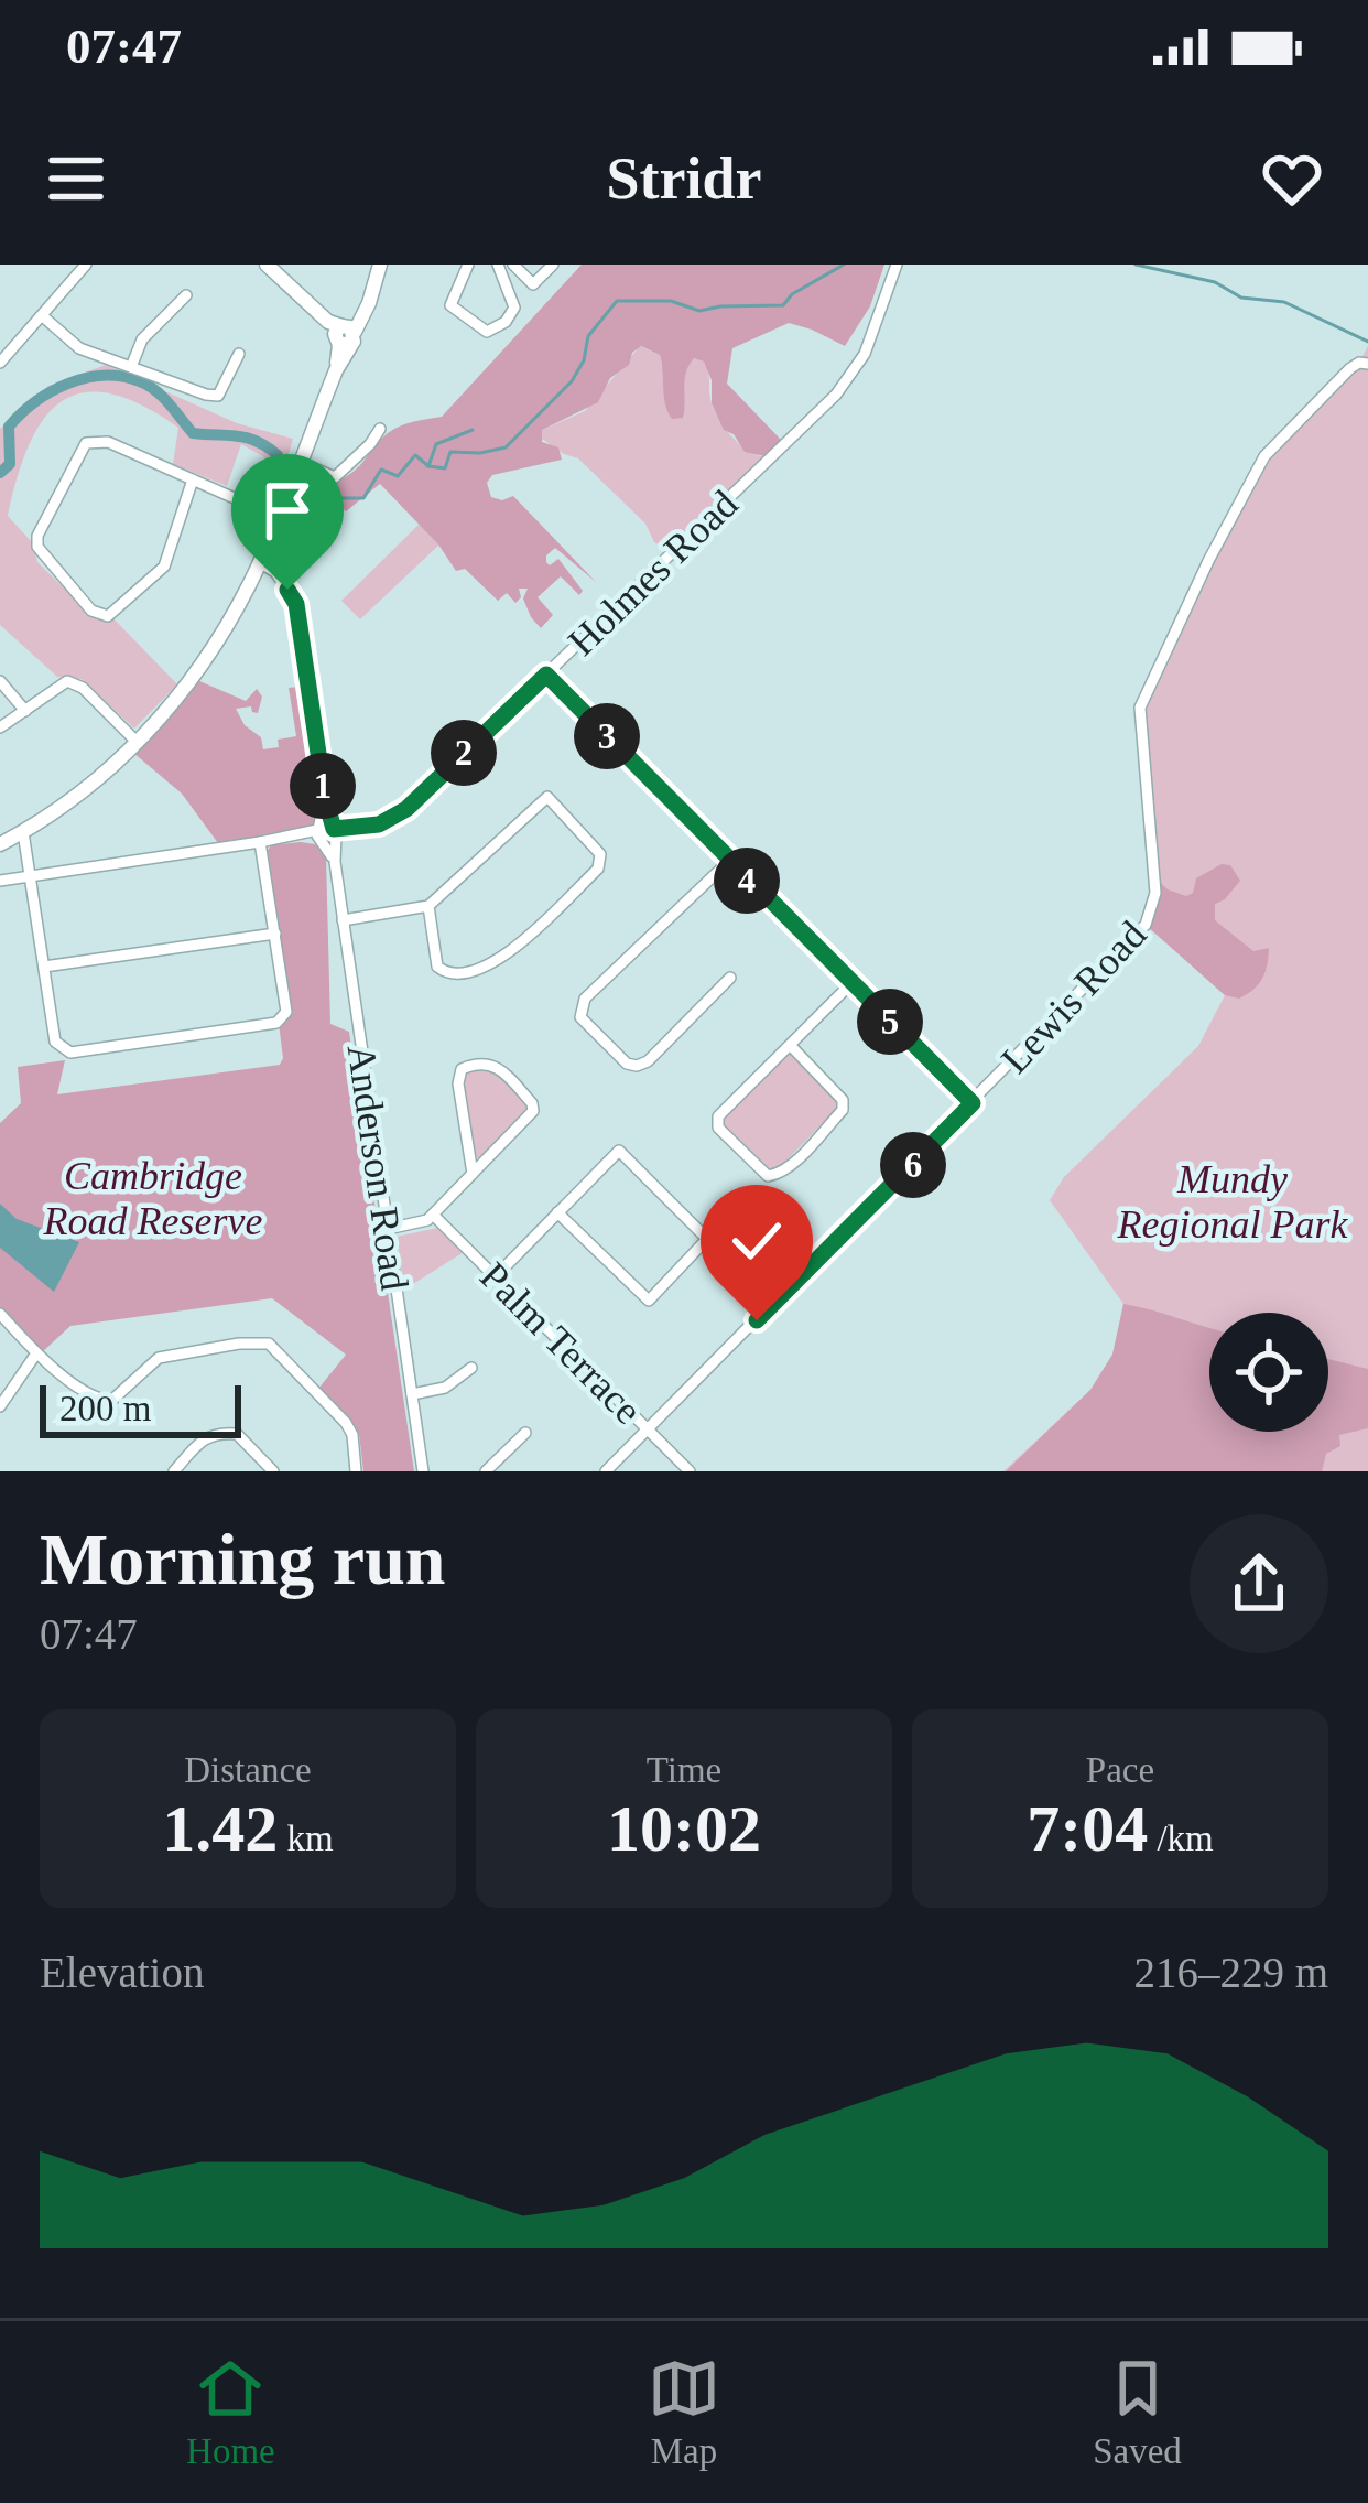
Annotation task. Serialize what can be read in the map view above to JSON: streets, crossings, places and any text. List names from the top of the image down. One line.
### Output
{"streets":{"street":["Holmes Road","Lewis Road","Anderson Road","Palm Terrace"]},"crossings":[["Holmes Road","Anderson Road"],["Lewis Road","Palm Terrace"]],"parks":["Cambridge Road Reserve","Mundy Regional Park"],"scale_bar":"200 m","page":{"status":"07:47","header":"Stridr","pins":["3","2","1","4","5","6"],"scale":"200 m","heading":["Morning run","07:47"],"stats":[["Distance","1.42 km"],["Time","10:02"],["Pace","7:04 /km"]],"chart":["Elevation","216–229 m"],"tabs":["Home","Map","Saved"]}}
